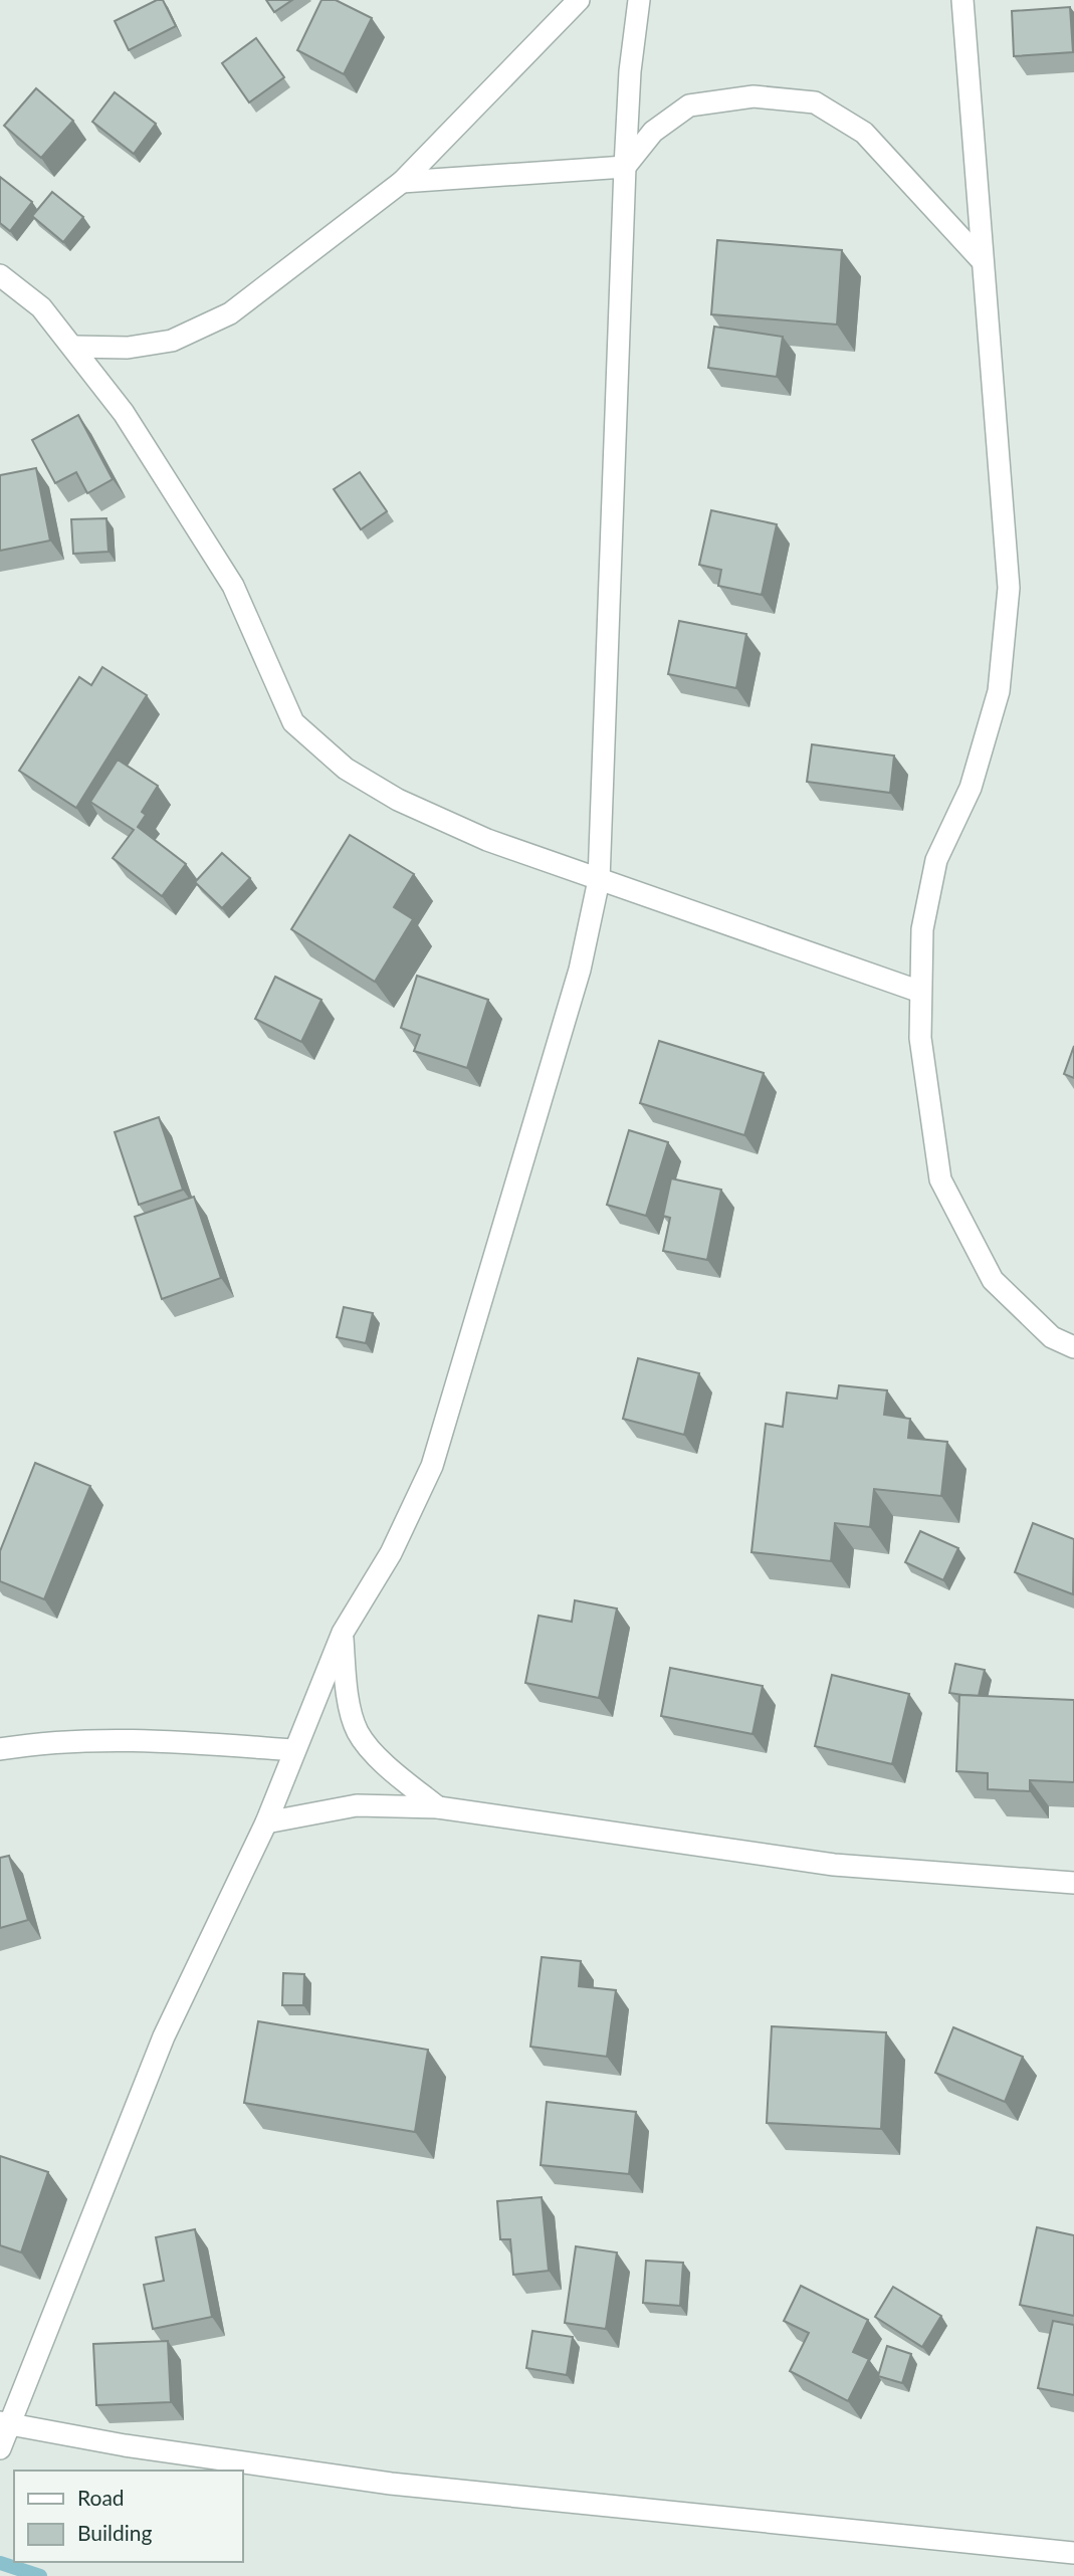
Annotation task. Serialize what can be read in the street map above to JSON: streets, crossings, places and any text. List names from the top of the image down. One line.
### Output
{"legend":["Road","Building"]}
